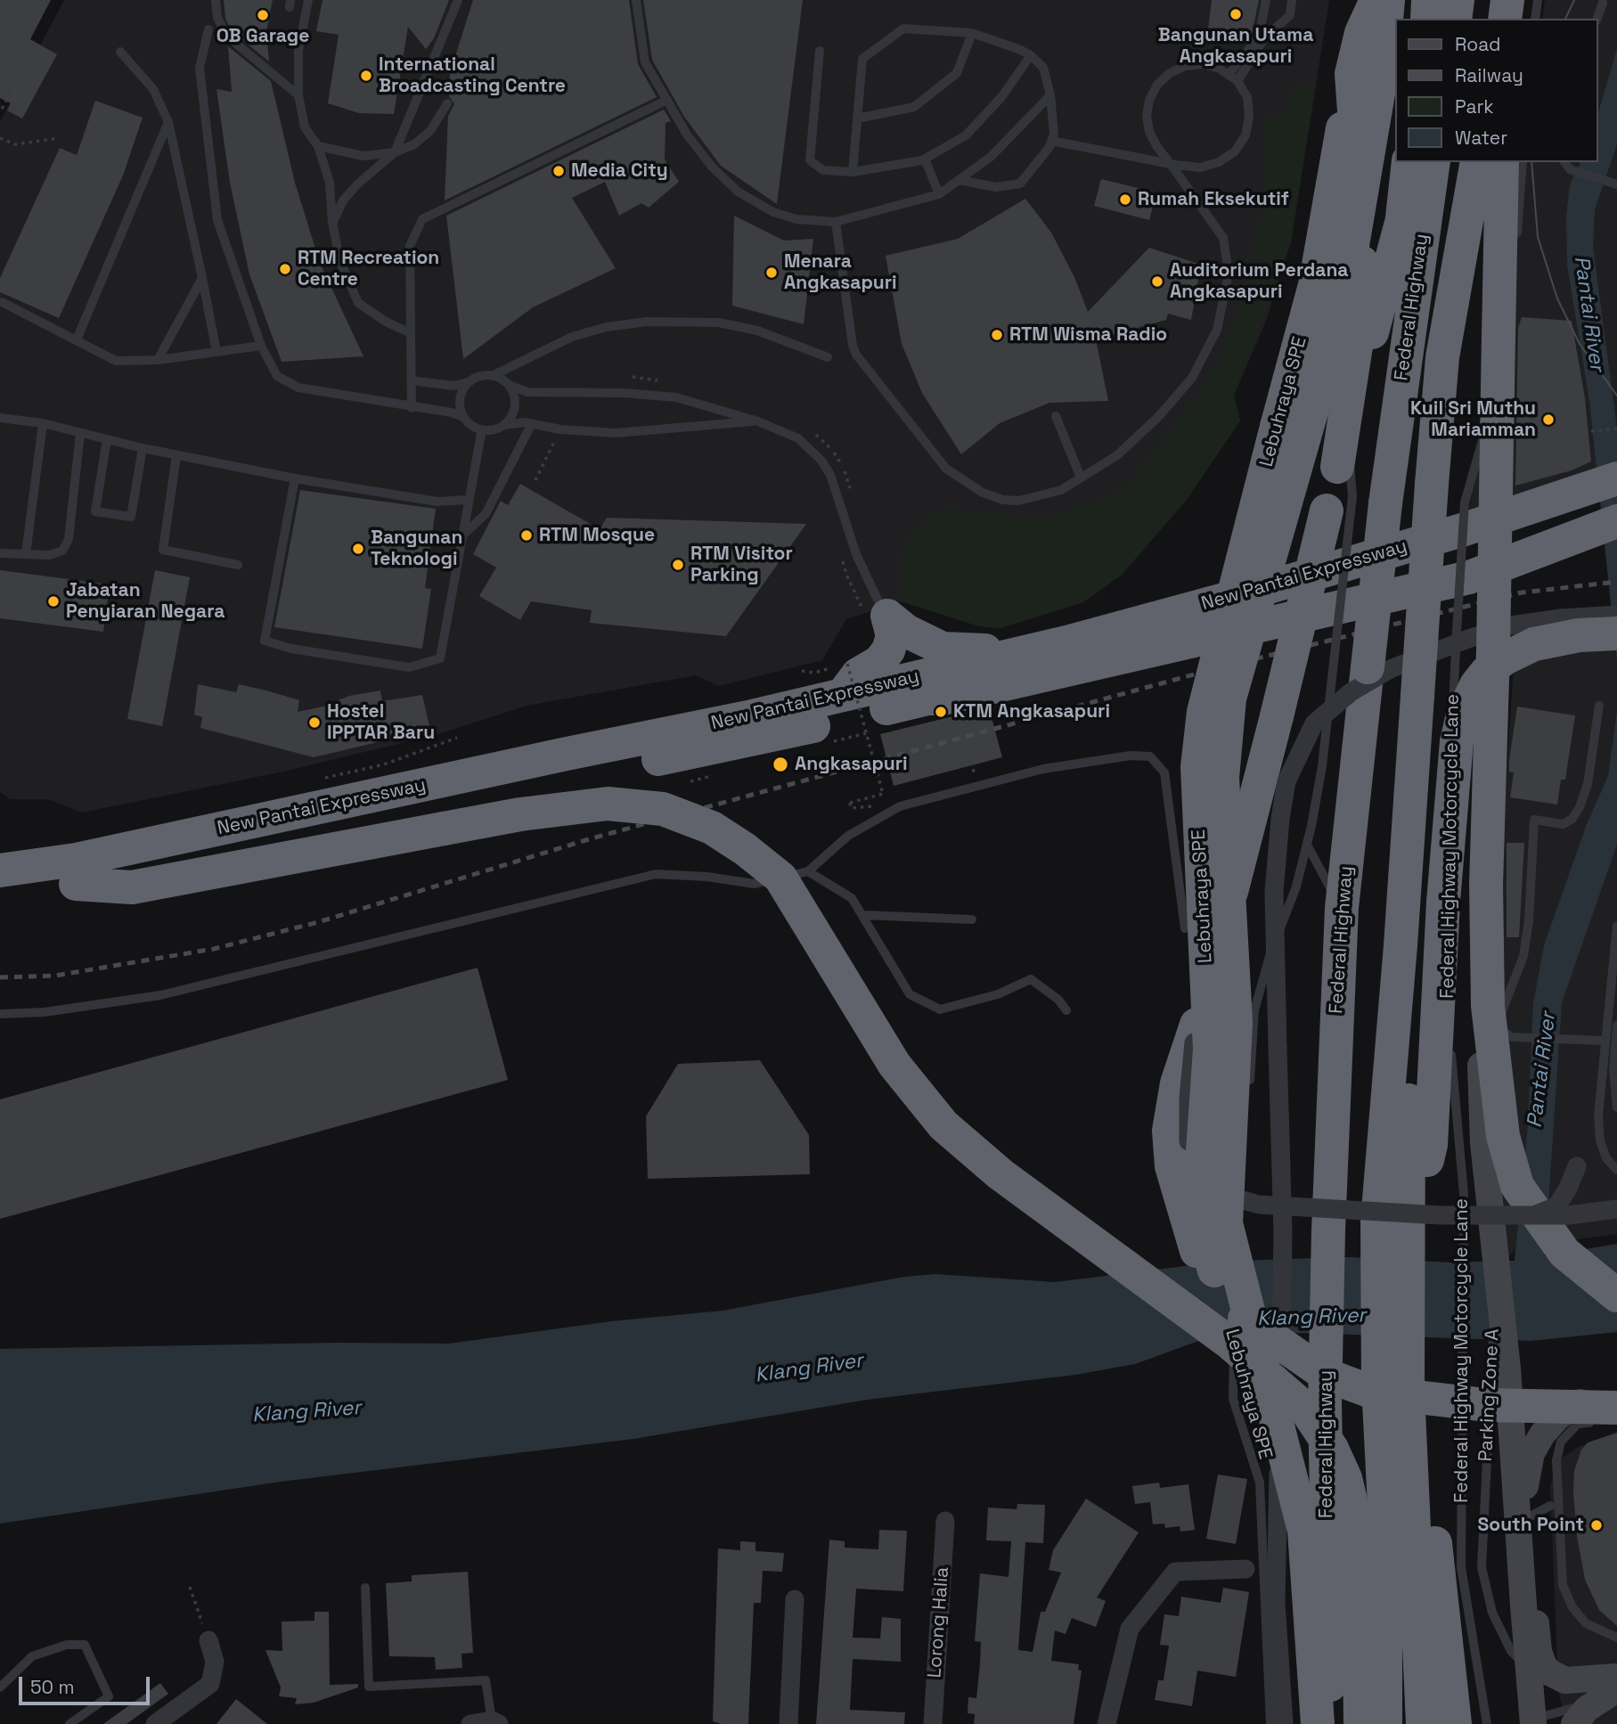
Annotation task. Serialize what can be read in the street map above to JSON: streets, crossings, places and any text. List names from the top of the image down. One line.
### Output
{"streets":{"highway":["Federal Highway","Lebuhraya SPE","New Pantai Expressway"],"street":["Lorong Halia"],"lane":["Federal Highway Motorcycle Lane","Parking Zone A"]},"water":["Pantai River","Klang River"],"places":["Bangunan Utama Angkasapuri","OB Garage","International Broadcasting Centre","Media City","Rumah Eksekutif","RTM Recreation Centre","Menara Angkasapuri","Auditorium Perdana Angkasapuri","RTM Wisma Radio","Kuil Sri Muthu Mariamman","RTM Mosque","Bangunan Teknologi","RTM Visitor Parking","Jabatan Penyiaran Negara","KTM Angkasapuri","Hostel IPPTAR Baru","Angkasapuri","South Point"],"legend":["Road","Railway","Park","Water"],"scale_bar":"50 m"}
